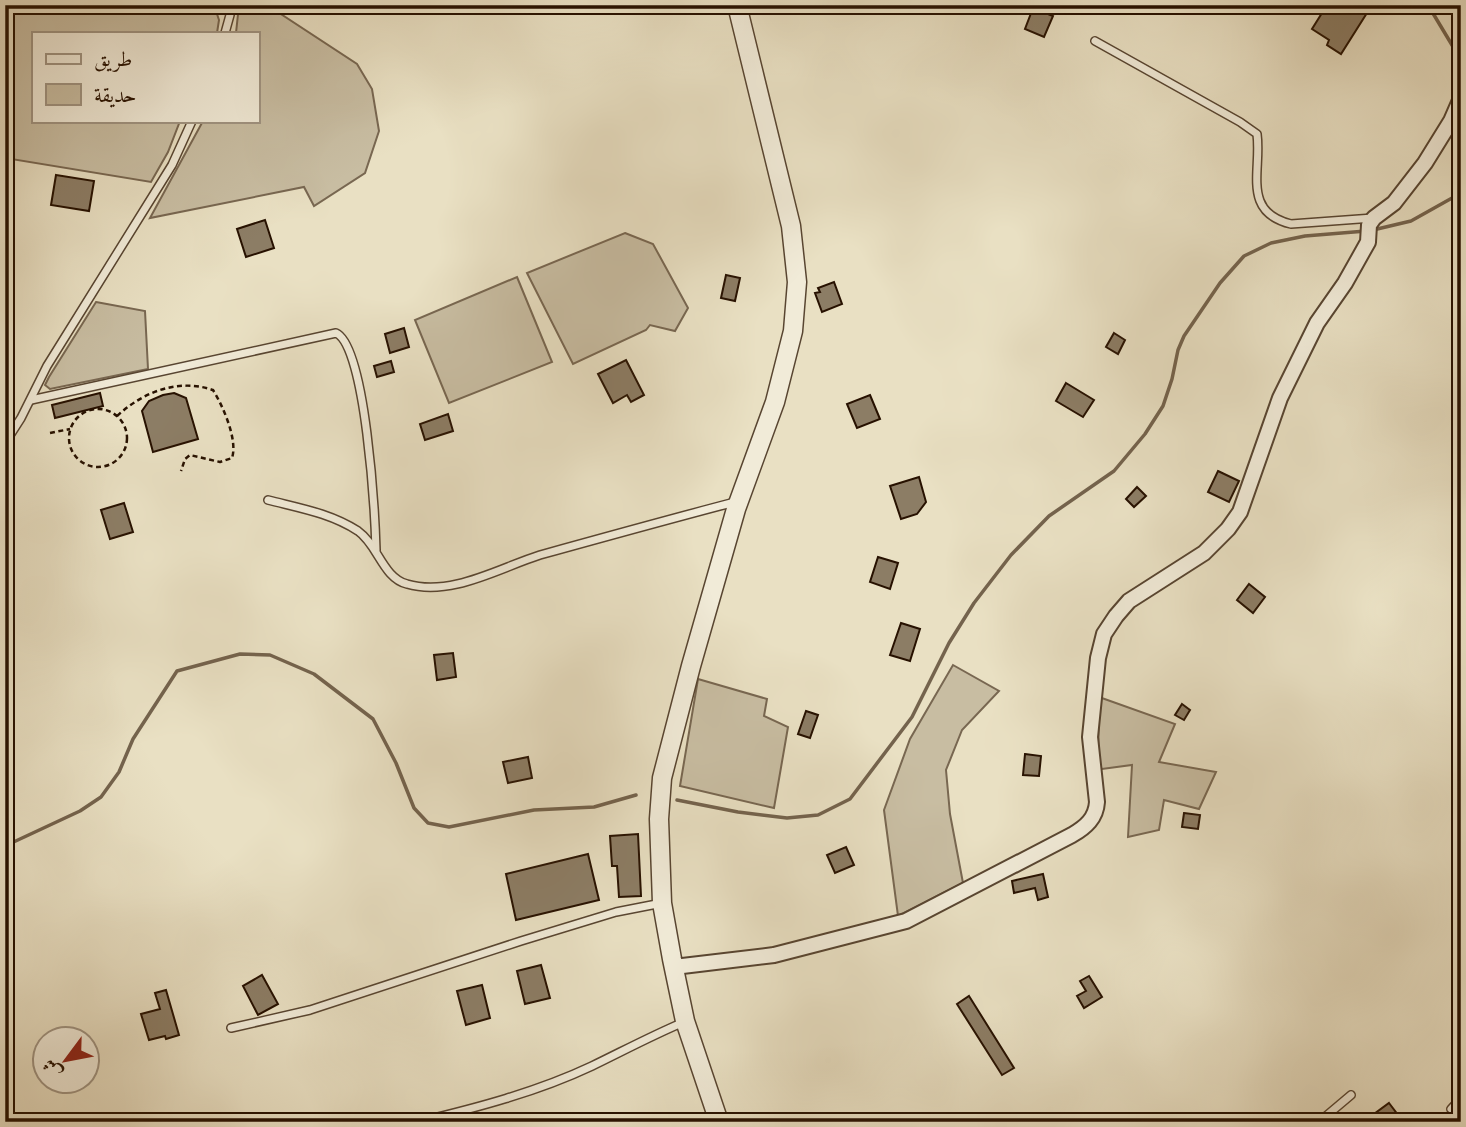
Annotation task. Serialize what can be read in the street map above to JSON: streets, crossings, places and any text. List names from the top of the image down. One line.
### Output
{"legend":["طريق","حديقة"],"north":"bottom left"}
